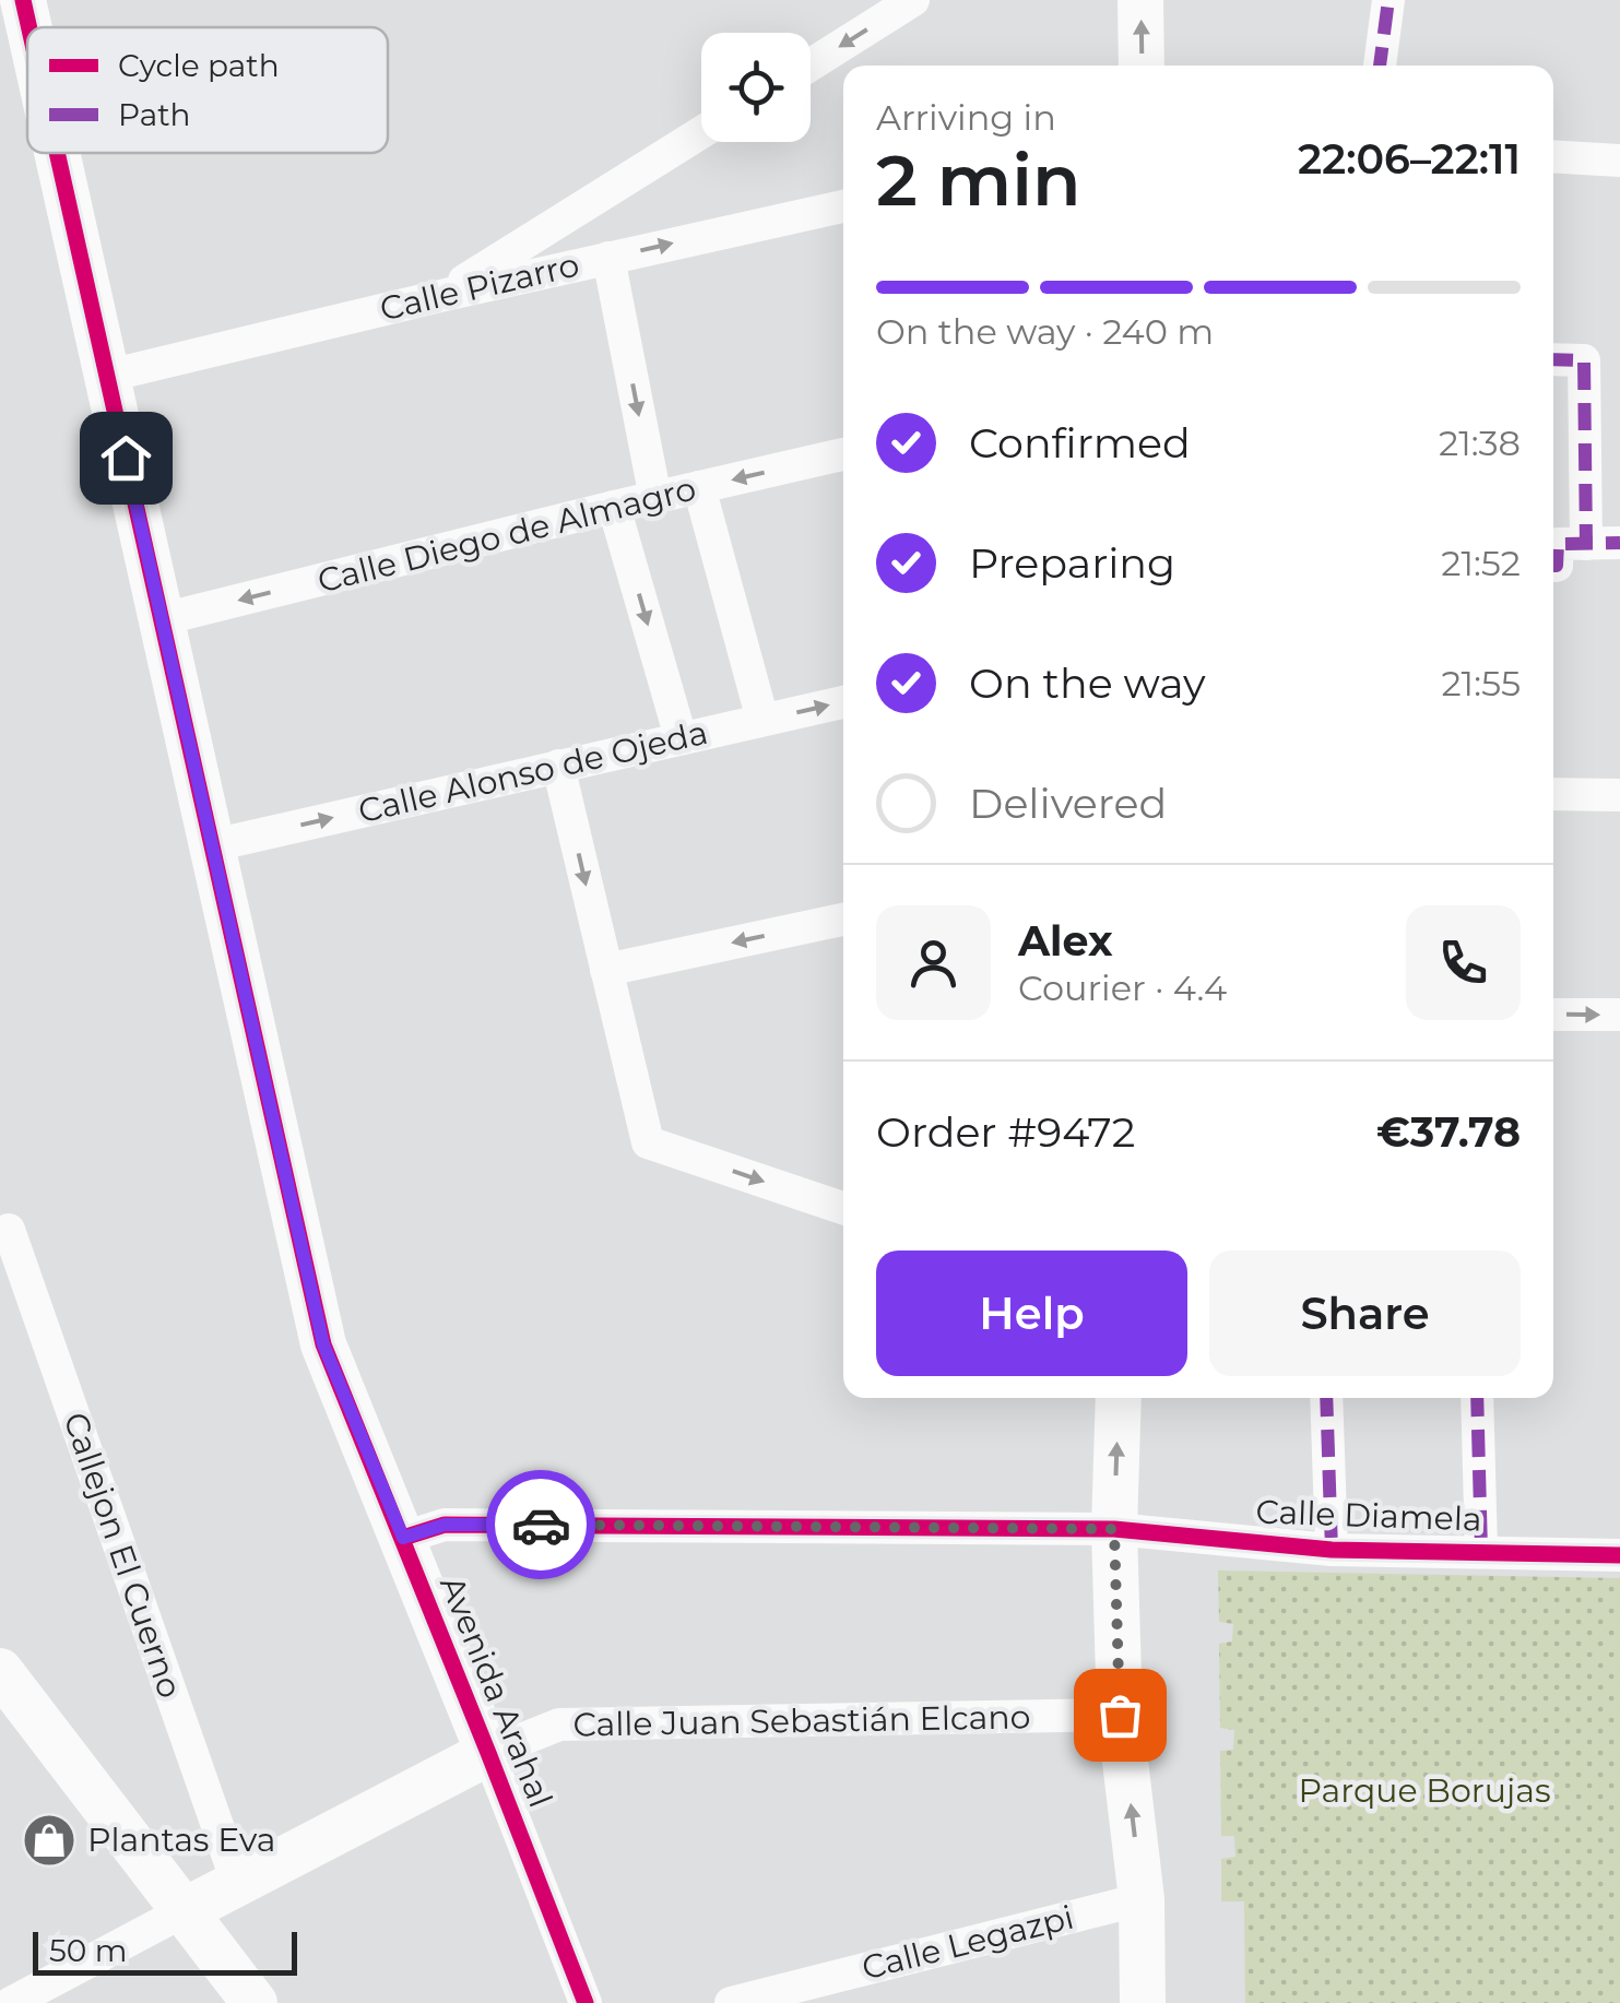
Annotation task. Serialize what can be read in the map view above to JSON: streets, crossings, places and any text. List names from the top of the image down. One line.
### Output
{"streets":{"street":["Calle Pizarro","Calle Diego de Almagro","Calle Alonso de Ojeda","Calle Diamela","Callejon El Cuerno","Avenida Arahal","Calle Juan Sebastián Elcano","Calle Legazpi"]},"crossings":[["Calle Pizarro","Avenida Arahal"],["Calle Diego de Almagro","Avenida Arahal"],["Calle Alonso de Ojeda","Avenida Arahal"],["Calle Diamela","Avenida Arahal"],["Avenida Arahal","Calle Juan Sebastián Elcano"]],"one_way":["Calle Diego de Almagro","Calle Alonso de Ojeda"],"parks":["Parque Borujas"],"places":{"shop":["Plantas Eva"]},"legend":["Cycle path","Path"],"scale_bar":"50 m","page":{"heading":["2 min","Arriving in","22:06–22:11"],"panel":["Alex","Courier · 4.4","Order #9472","€37.78"],"bar":"On the way · 240 m","list":[["Confirmed","21:38"],["Preparing","21:52"],["On the way","21:55"],"Delivered"],"buttons":["Help","Share"],"scale":"50 m"}}
